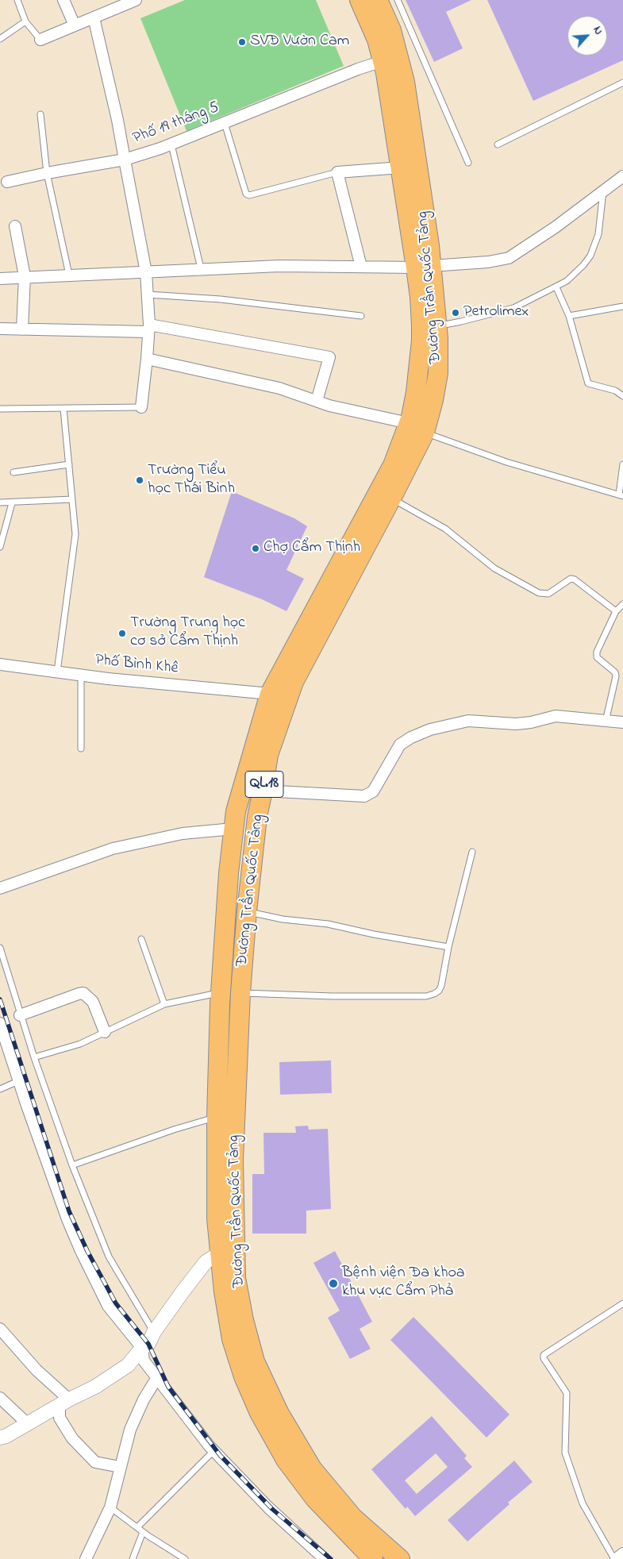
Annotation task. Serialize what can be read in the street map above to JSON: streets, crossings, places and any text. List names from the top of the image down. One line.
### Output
{"streets":{"highway":["Đường Trần Quốc Tảng","QL.18"],"street":["Phố 19 tháng 5","Phố Bình Khê"]},"crossings":[["Phố 19 tháng 5","Đường Trần Quốc Tảng"],["Đường Trần Quốc Tảng","Phố Bình Khê"]],"places":["SVĐ Vườn Cam","Petrolimex","Trường Tiểu học Thái Bình","Chợ Cẩm Thịnh","Trường Trung học cơ sở Cẩm Thịnh","Bệnh viện Đa khoa khu vực Cẩm Phả"],"north":"top right"}
